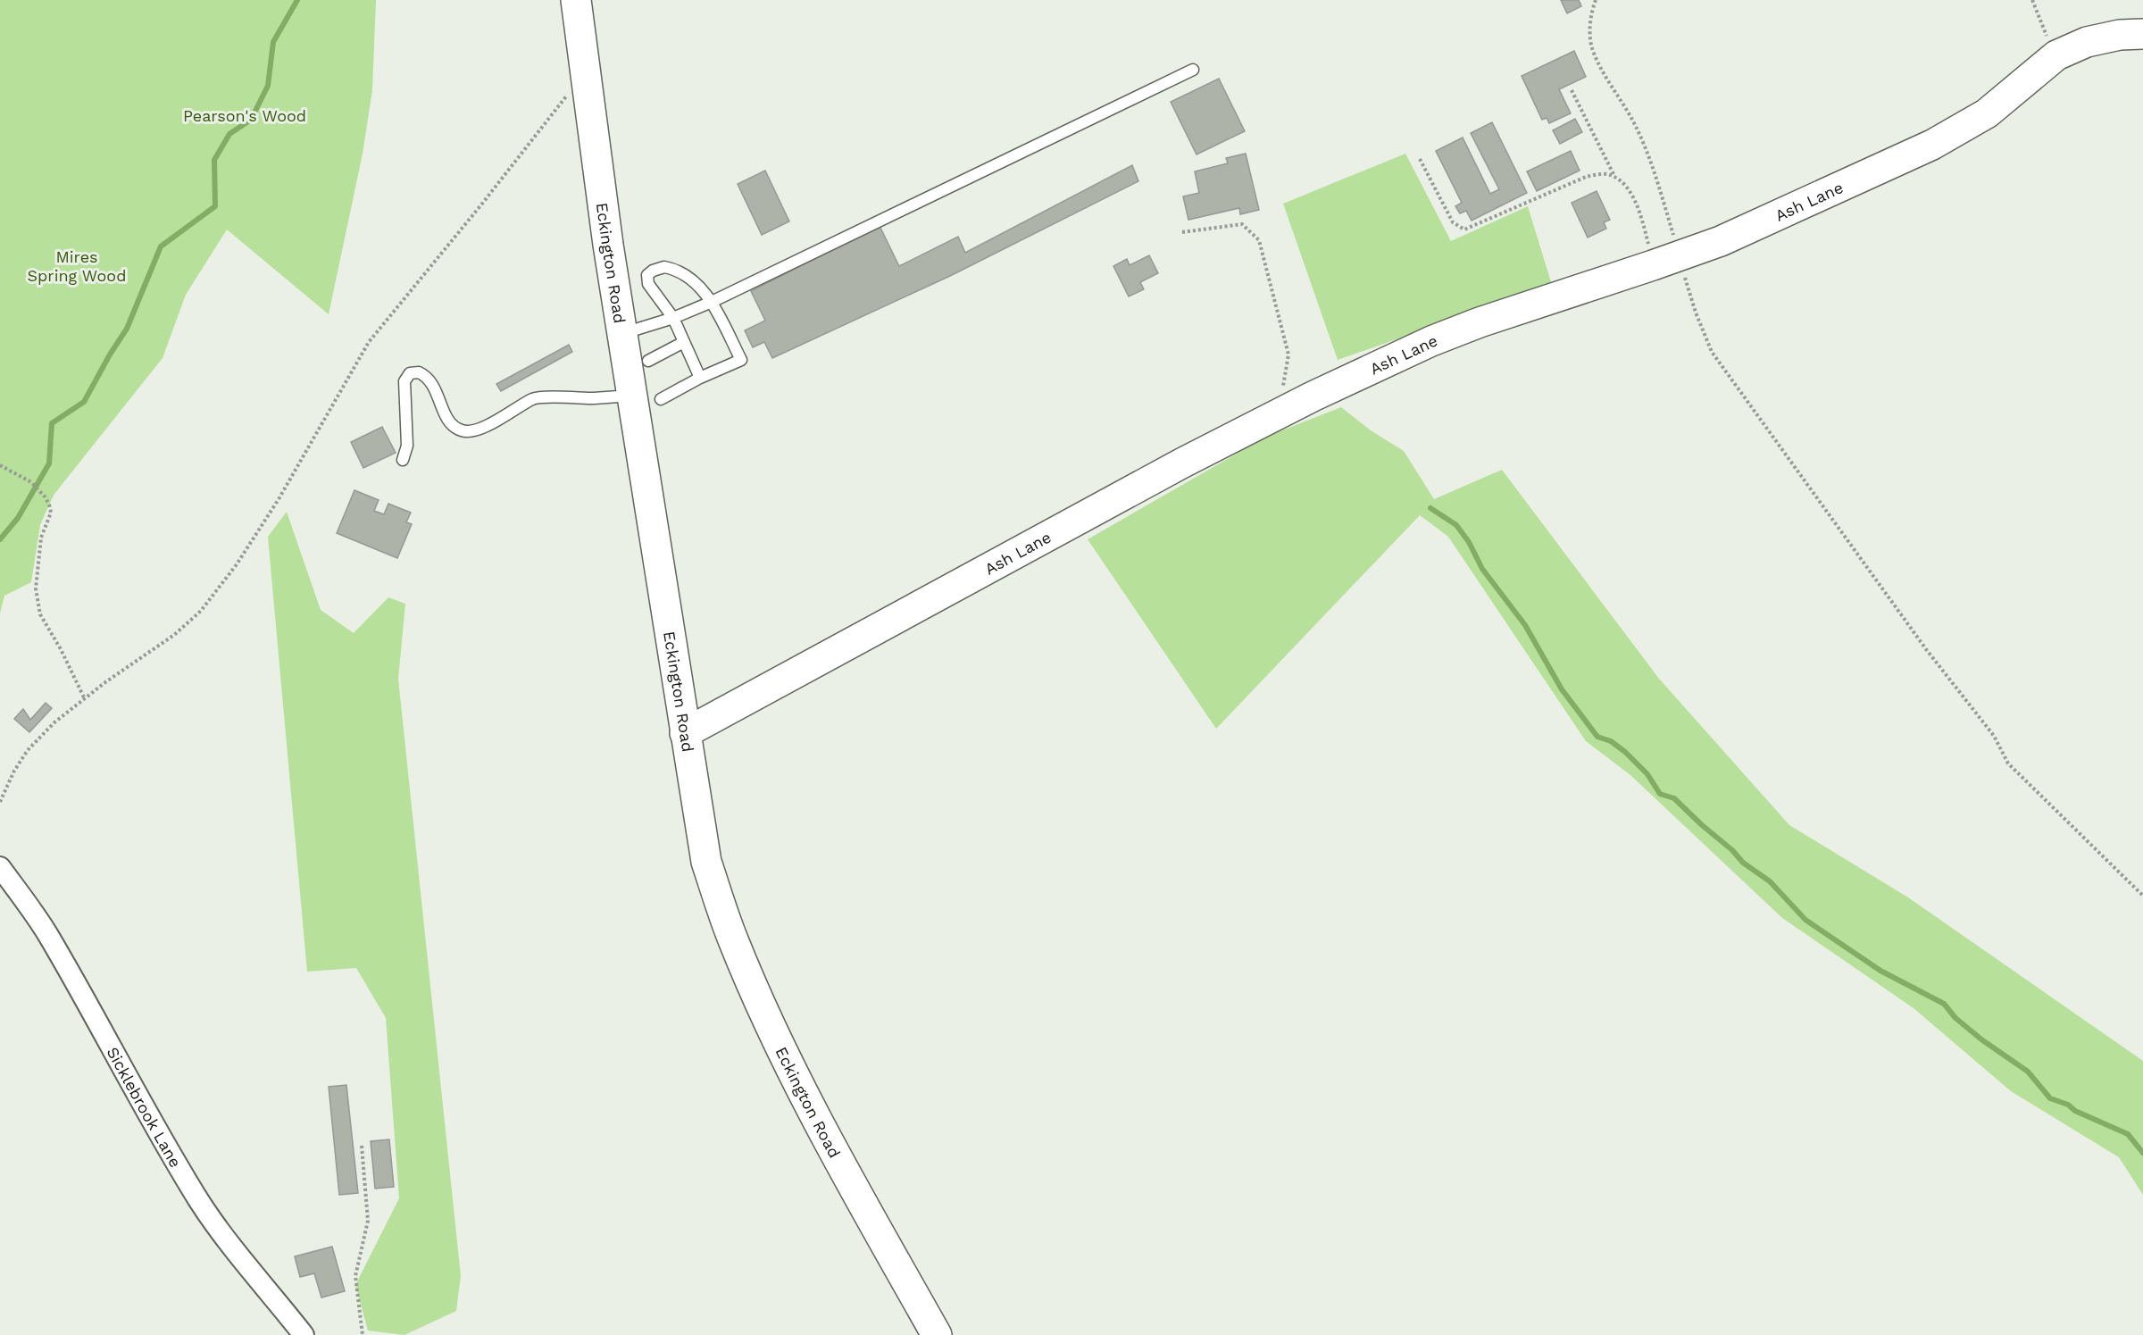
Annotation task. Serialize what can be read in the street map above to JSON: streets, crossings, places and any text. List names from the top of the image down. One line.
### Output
{"streets":{"street":["Ash Lane","Eckington Road","Sicklebrook Lane"]},"crossings":[["Ash Lane","Eckington Road"]],"parks":["Pearson's Wood","Mires Spring Wood"]}
